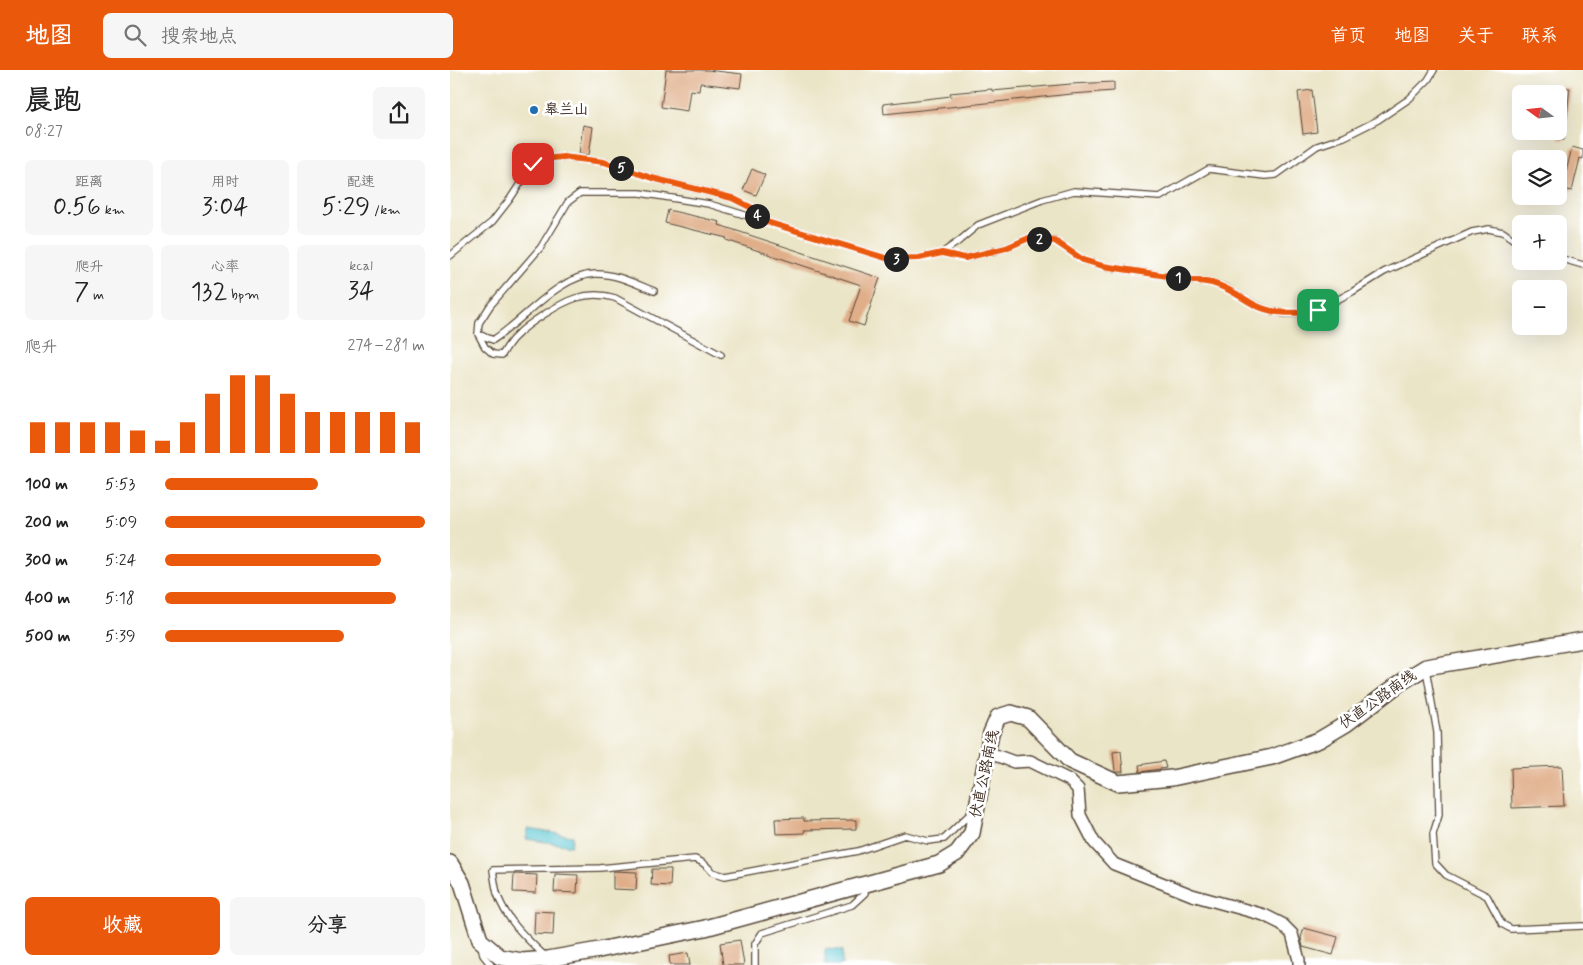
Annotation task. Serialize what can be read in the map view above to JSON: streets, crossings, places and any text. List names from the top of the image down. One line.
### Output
{"streets":{"main road":["伏直公路南线"]},"places":["皋兰山"],"north":"left","page":{"header":"地图","search":"搜索地点","nav":["首页","地图","关于","联系"],"heading":["晨跑","08:27"],"map_buttons":["+","−"],"stats":[["距离","0.56 km"],["用时","3:04"],["配速","5:29 /km"],["爬升","7 m"],["心率","132 bpm"],["kcal","34"]],"pins":["5","4","2","3","1"],"chart":["爬升","274–281 m"],"list":[{"name":"100 m","note":"5:53"},{"name":"200 m","note":"5:09"},{"name":"300 m","note":"5:24"},{"name":"400 m","note":"5:18"},{"name":"500 m","note":"5:39"}],"buttons":["收藏","分享"]}}
